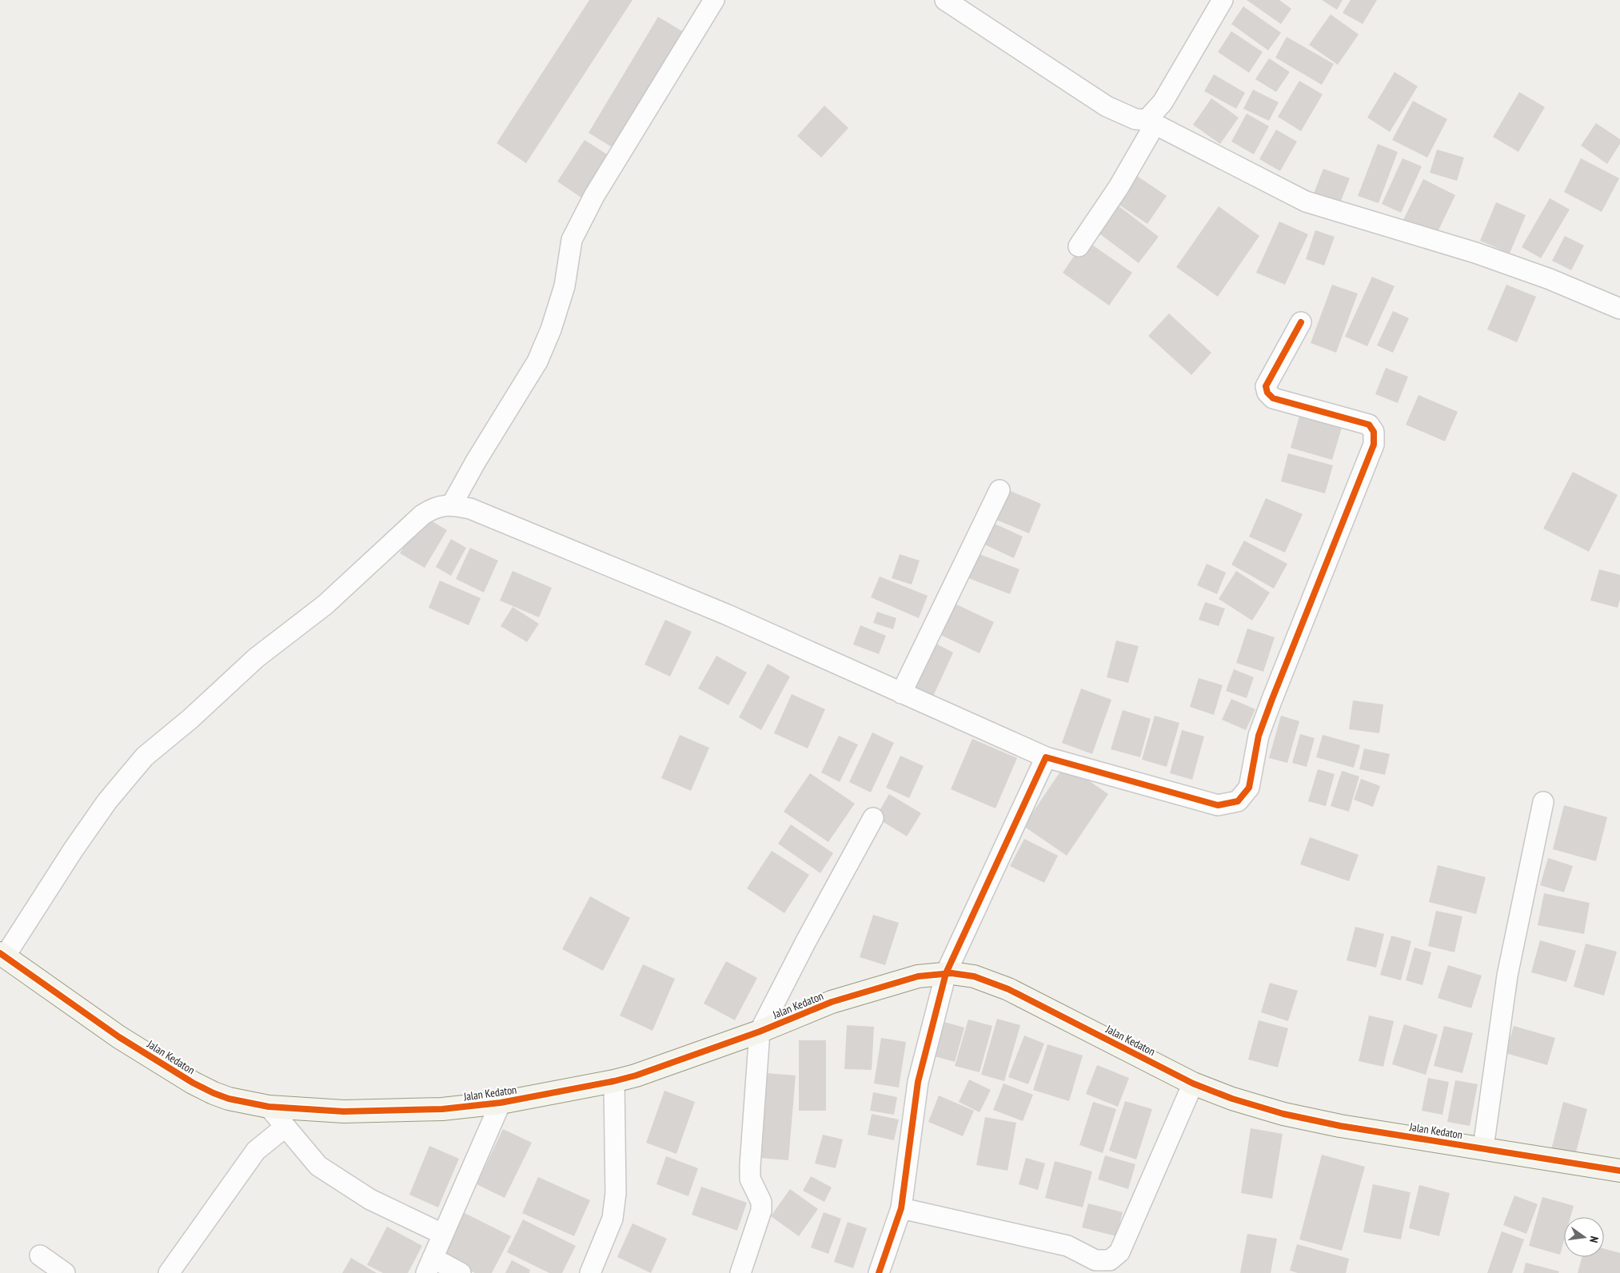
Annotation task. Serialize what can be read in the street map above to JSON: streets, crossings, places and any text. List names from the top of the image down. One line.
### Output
{"streets":{"street":["Jalan Kedaton"]},"north":"right"}
